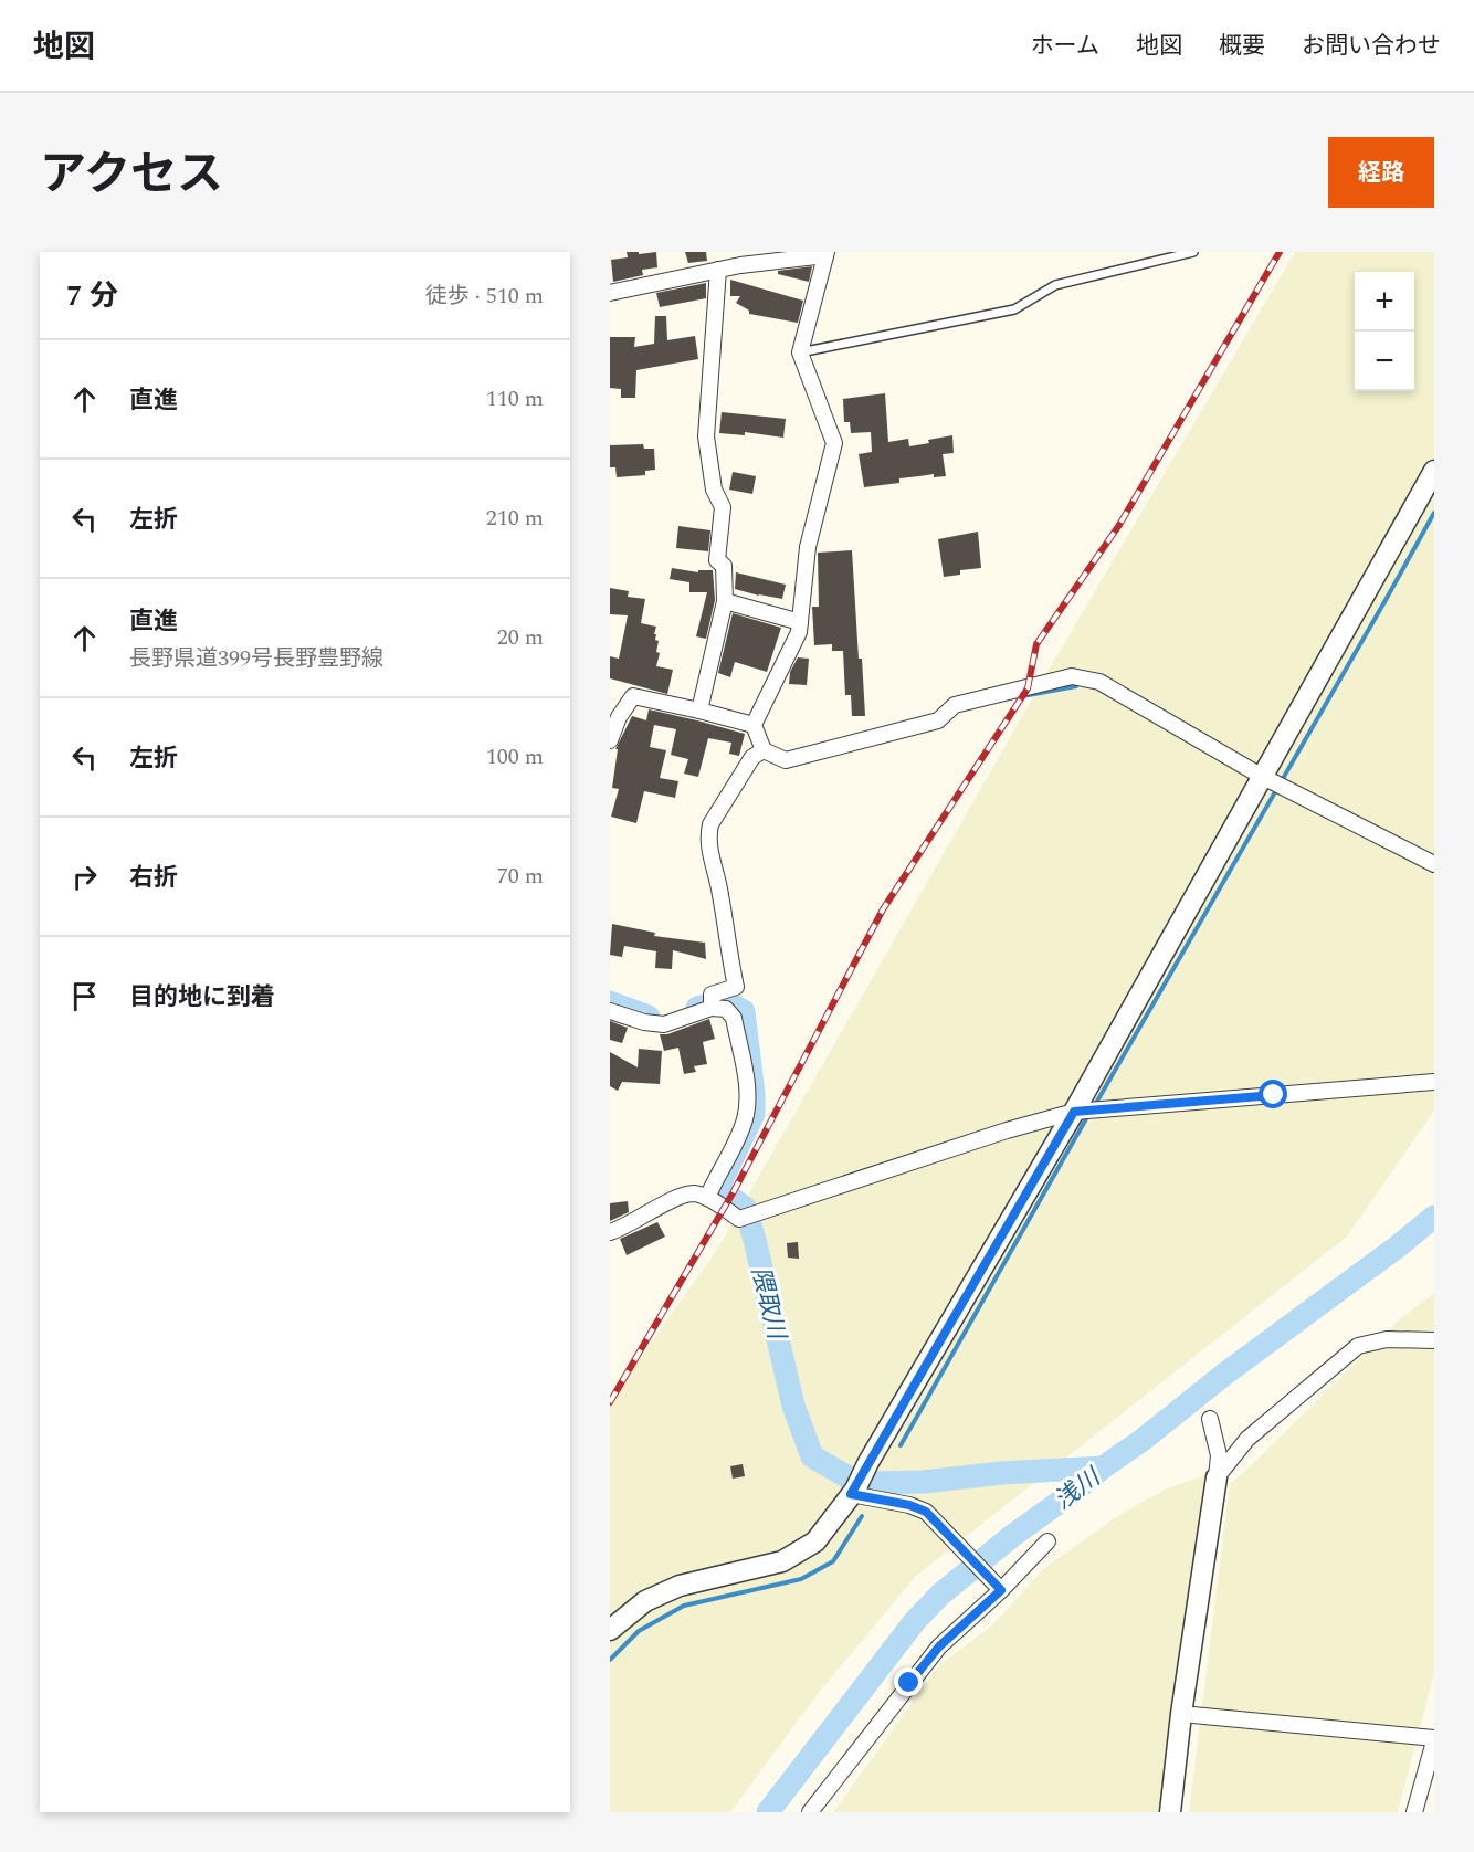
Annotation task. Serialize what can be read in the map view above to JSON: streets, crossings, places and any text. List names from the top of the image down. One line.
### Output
{"water":["隈取川","浅川"],"page":{"header":"地図","nav":["ホーム","地図","概要","お問い合わせ"],"title":"アクセス","buttons":"経路","heading":["7 分","徒歩 · 510 m"],"map_buttons":["+","−"],"list":[["直進","110 m"],["左折","210 m"],["直進","長野県道399号長野豊野線","20 m"],["左折","100 m"],["右折","70 m"],"目的地に到着"]}}
